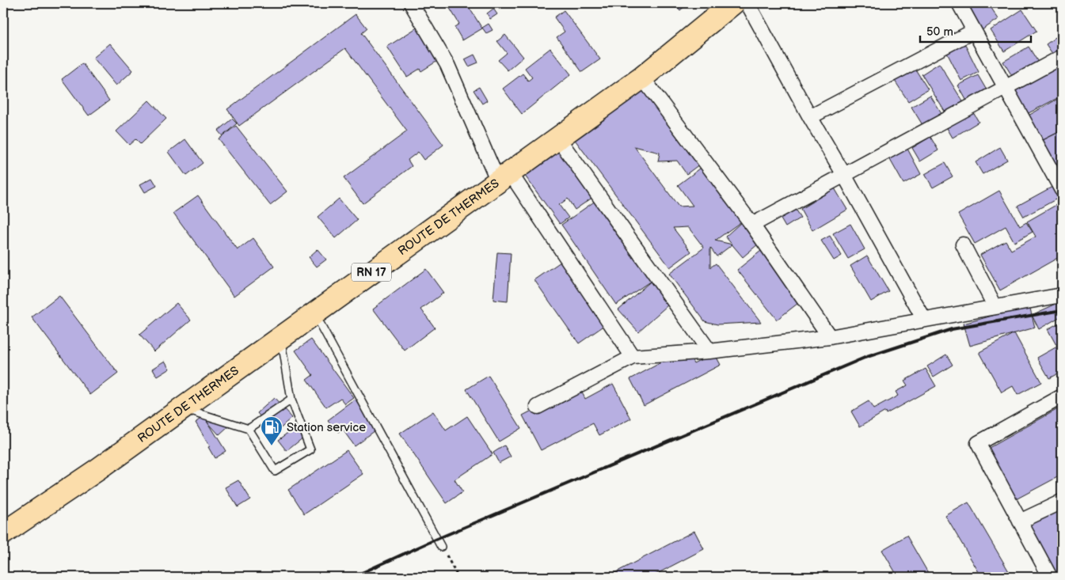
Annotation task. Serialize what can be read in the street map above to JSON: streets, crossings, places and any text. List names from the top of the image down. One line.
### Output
{"streets":{"main road":["ROUTE DE THERMES","RN 17"]},"places":{"fuel station":["Station service"]},"scale_bar":"50 m"}
